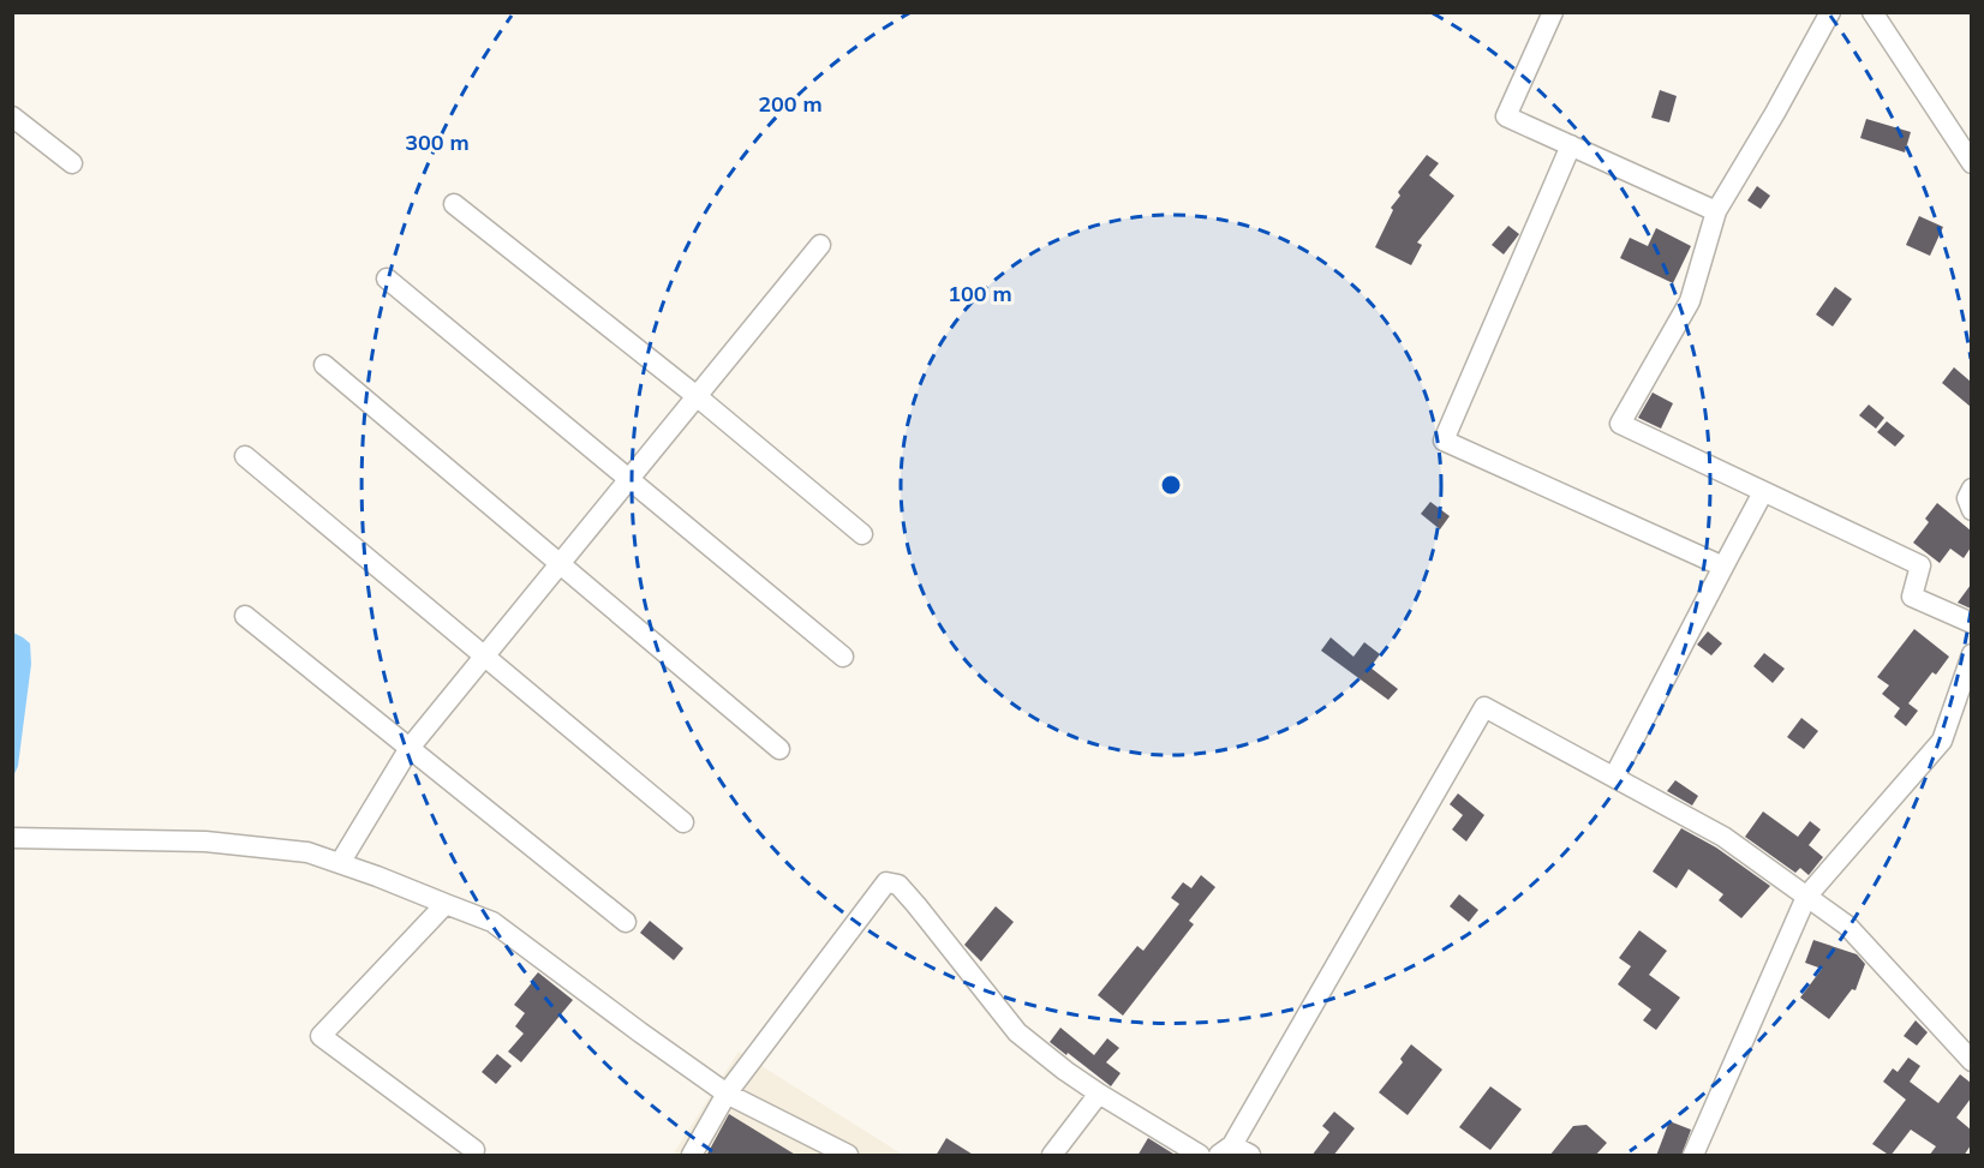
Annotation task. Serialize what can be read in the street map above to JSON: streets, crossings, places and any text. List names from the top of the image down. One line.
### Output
{"rings":["200 m","300 m","100 m"]}
